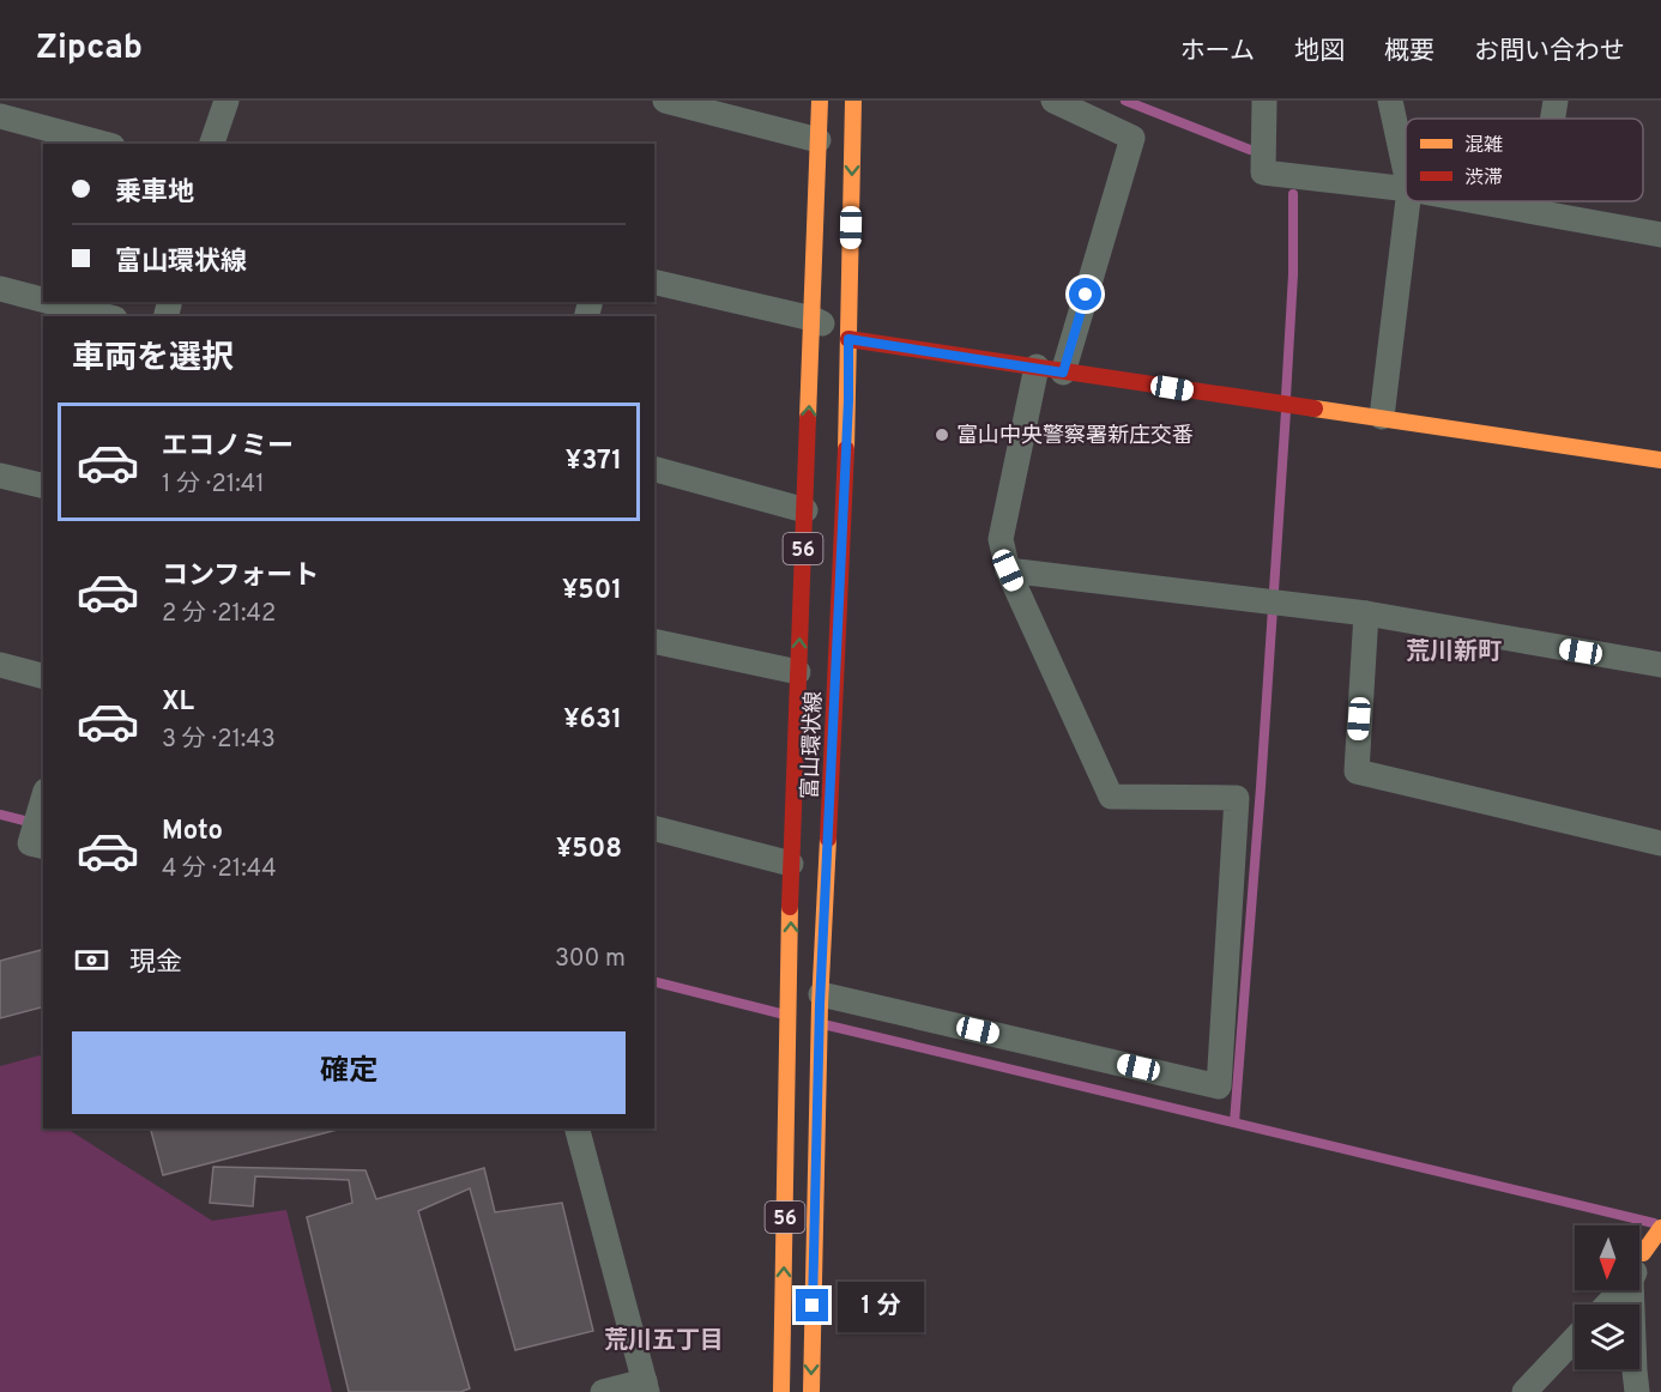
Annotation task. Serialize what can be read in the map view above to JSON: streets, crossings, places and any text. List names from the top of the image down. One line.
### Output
{"streets":{"main road":["56","富山環状線"]},"districts":["荒川新町","荒川五丁目"],"places":["富山中央警察署新庄交番"],"legend":["混雑","渋滞"],"north":"bottom","page":{"header":"Zipcab","nav":["ホーム","地図","概要","お問い合わせ"],"banner":["乗車地","富山環状線"],"heading":"車両を選択","list":[{"name":"エコノミー","note":"1 分 · 21:41","value":"¥371"},{"name":"コンフォート","note":"2 分 · 21:42","value":"¥501"},{"name":"XL","note":"3 分 · 21:43","value":"¥631"},{"name":"Moto","note":"4 分 · 21:44","value":"¥508"}],"pay":["現金","300 m"],"buttons":"確定","bubble":"1 分"}}
